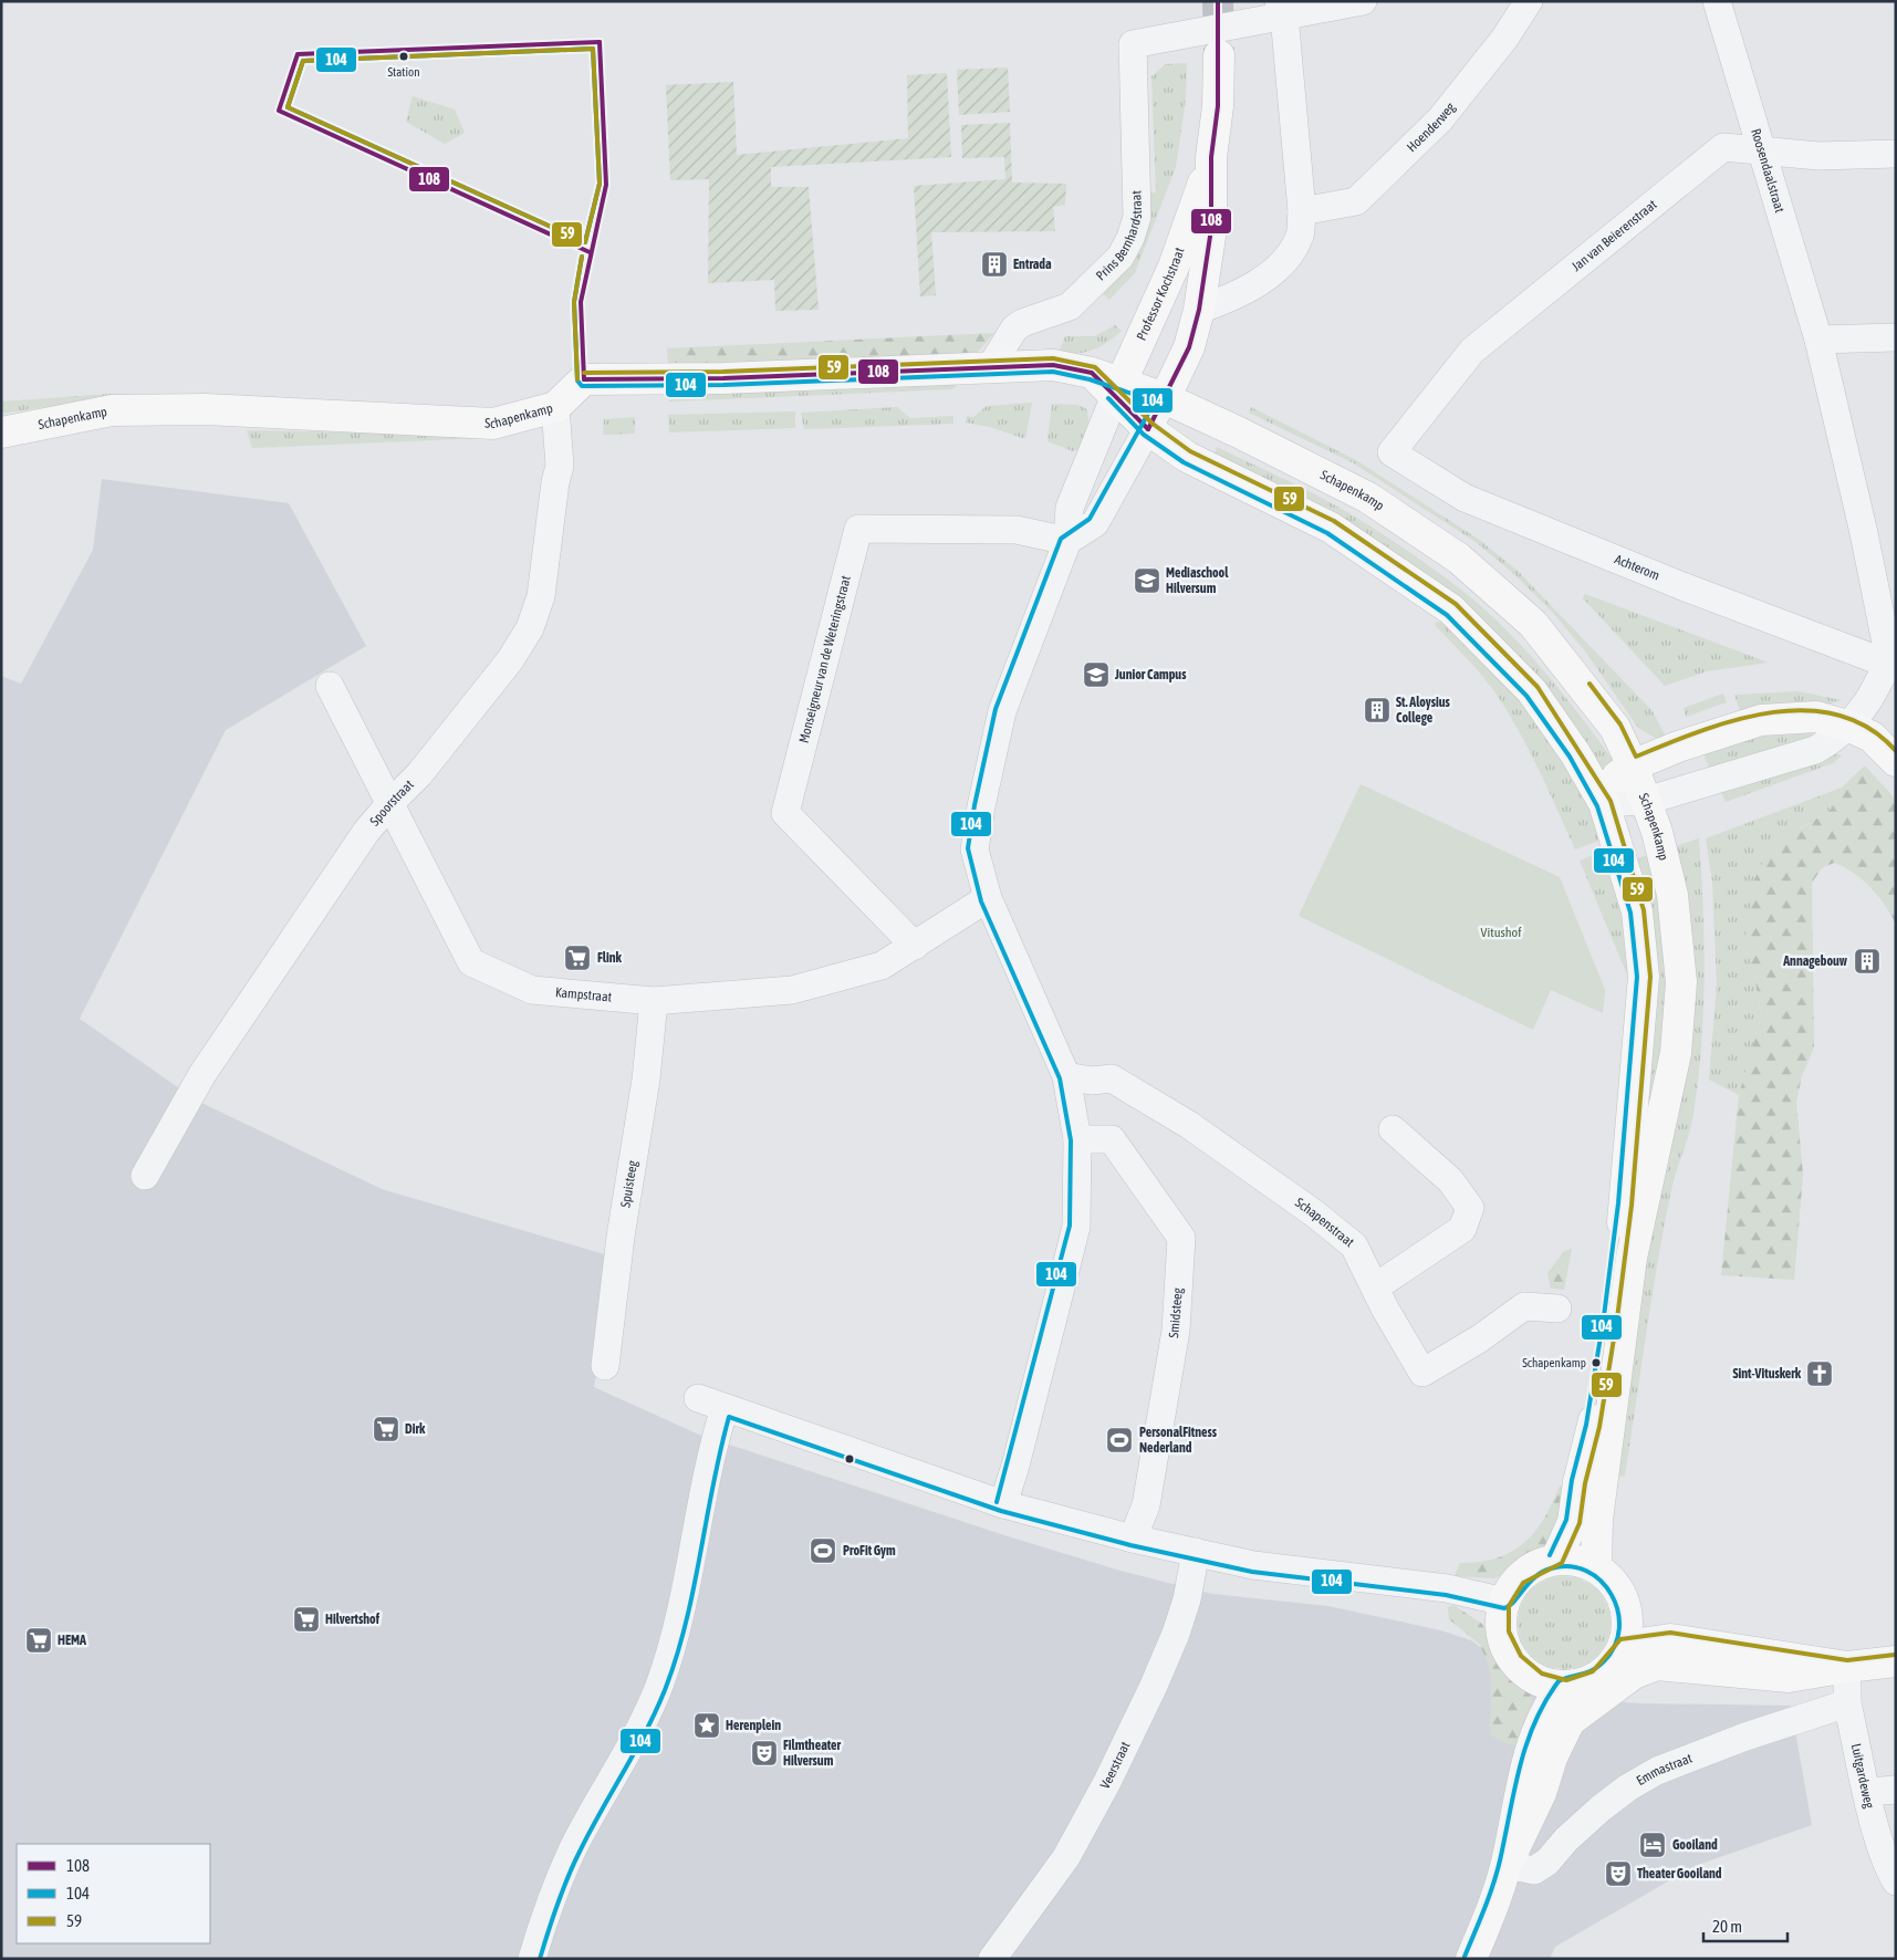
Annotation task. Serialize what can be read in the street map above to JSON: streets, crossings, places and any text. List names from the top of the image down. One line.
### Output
{"streets":{"main road":["Professor Kochstraat","Schapenkamp"],"street":["Hoenderweg","Roosendaalstraat","Prins Bernhardstraat","Jan van Beierenstraat","Achterom","Monseigneur van de Weteringstraat","Spoorstraat","Kampstraat","Spuisteeg","Schapenstraat","Smidsteeg","Veerstraat","Emmastraat","Luitgardeweg"]},"crossings":[["Roosendaalstraat","Jan van Beierenstraat"],["Roosendaalstraat","Achterom"],["Prins Bernhardstraat","Schapenkamp"],["Jan van Beierenstraat","Achterom"],["Professor Kochstraat","Schapenkamp"],["Schapenkamp","Spoorstraat"],["Monseigneur van de Weteringstraat","Kampstraat"],["Spoorstraat","Kampstraat"],["Kampstraat","Spuisteeg"],["Emmastraat","Luitgardeweg"]],"parks":["Vitushof"],"places":{"other":["Station","Schapenkamp"],"building":["Entrada","St. Aloysius College","Annagebouw"],"school or university":["Mediaschool Hilversum","Junior Campus"],"supermarket":["Flink","Dirk","Hilvertshof","HEMA"],"church":["Sint-Vituskerk"],"sports":["PersonalFitness Nederland","ProFit Gym"],"place":["Herenplein"],"theatre":["Filmtheater Hilversum","Theater Gooiland"],"hotel":["Gooiland"]},"lines":["transit line 108","transit line 104","transit line 59"],"legend":["108","104","59"],"scale_bar":"20 m"}
